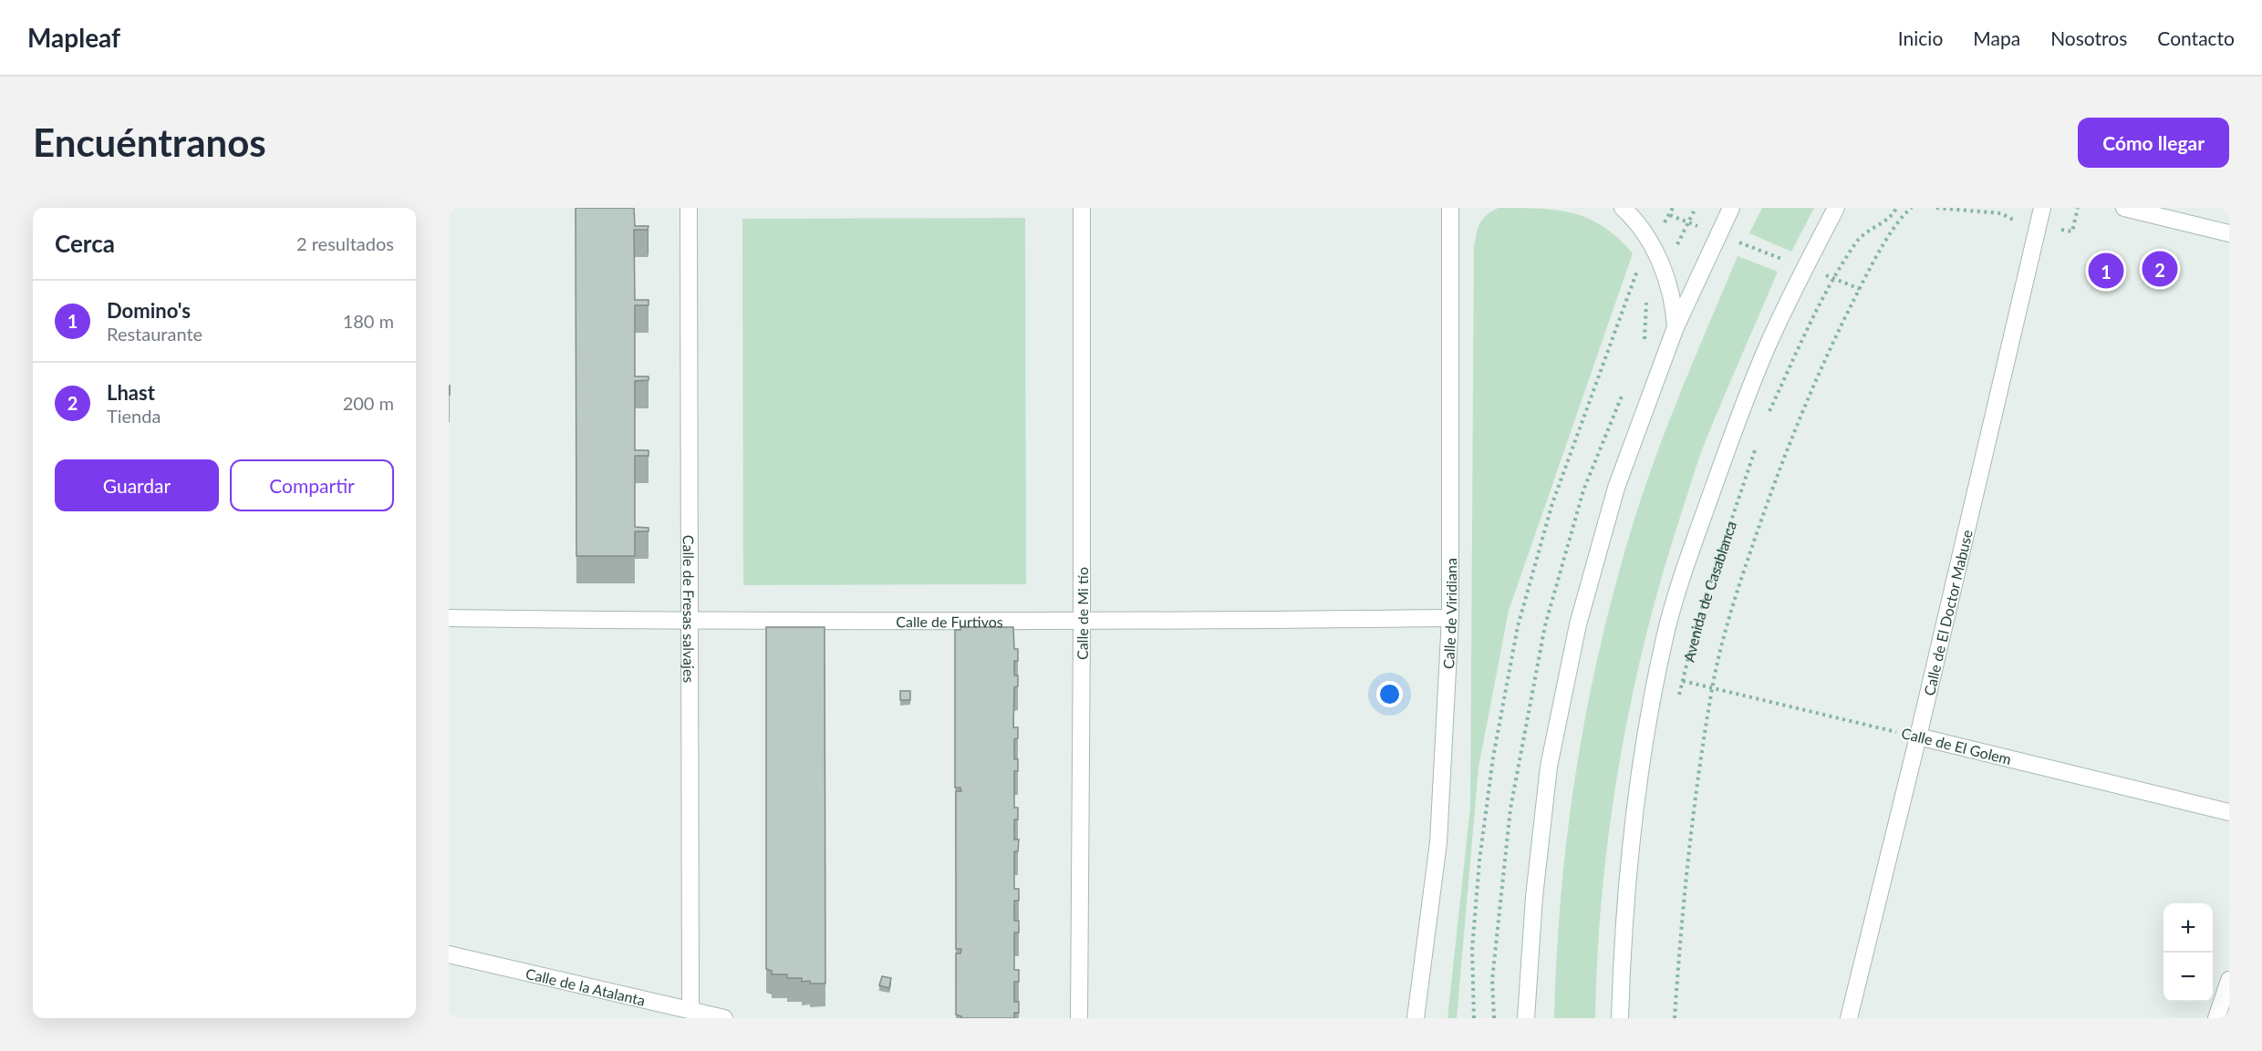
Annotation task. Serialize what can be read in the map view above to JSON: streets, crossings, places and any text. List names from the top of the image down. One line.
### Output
{"streets":{"street":["Avenida de Casablanca","Calle de Fresas salvajes","Calle de Mi tío","Calle de Viridiana","Calle de El Doctor Mabuse","Calle de Furtivos","Calle de El Golem","Calle de la Atalanta"]},"crossings":[["Avenida de Casablanca","Calle de El Golem"],["Calle de Fresas salvajes","Calle de Furtivos"],["Calle de Fresas salvajes","Calle de la Atalanta"],["Calle de Mi tío","Calle de Furtivos"],["Calle de Viridiana","Calle de Furtivos"],["Calle de El Doctor Mabuse","Calle de El Golem"]],"page":{"header":"Mapleaf","nav":["Inicio","Mapa","Nosotros","Contacto"],"buttons":["Cómo llegar",["Guardar","Compartir"]],"title":"Encuéntranos","heading":["Cerca","2 resultados"],"pins":["2","1"],"list":[{"mark":"1","name":"Domino's","note":"Restaurante","value":"180 m"},{"mark":"2","name":"Lhast","note":"Tienda","value":"200 m"}],"map_buttons":["+","−"]}}
